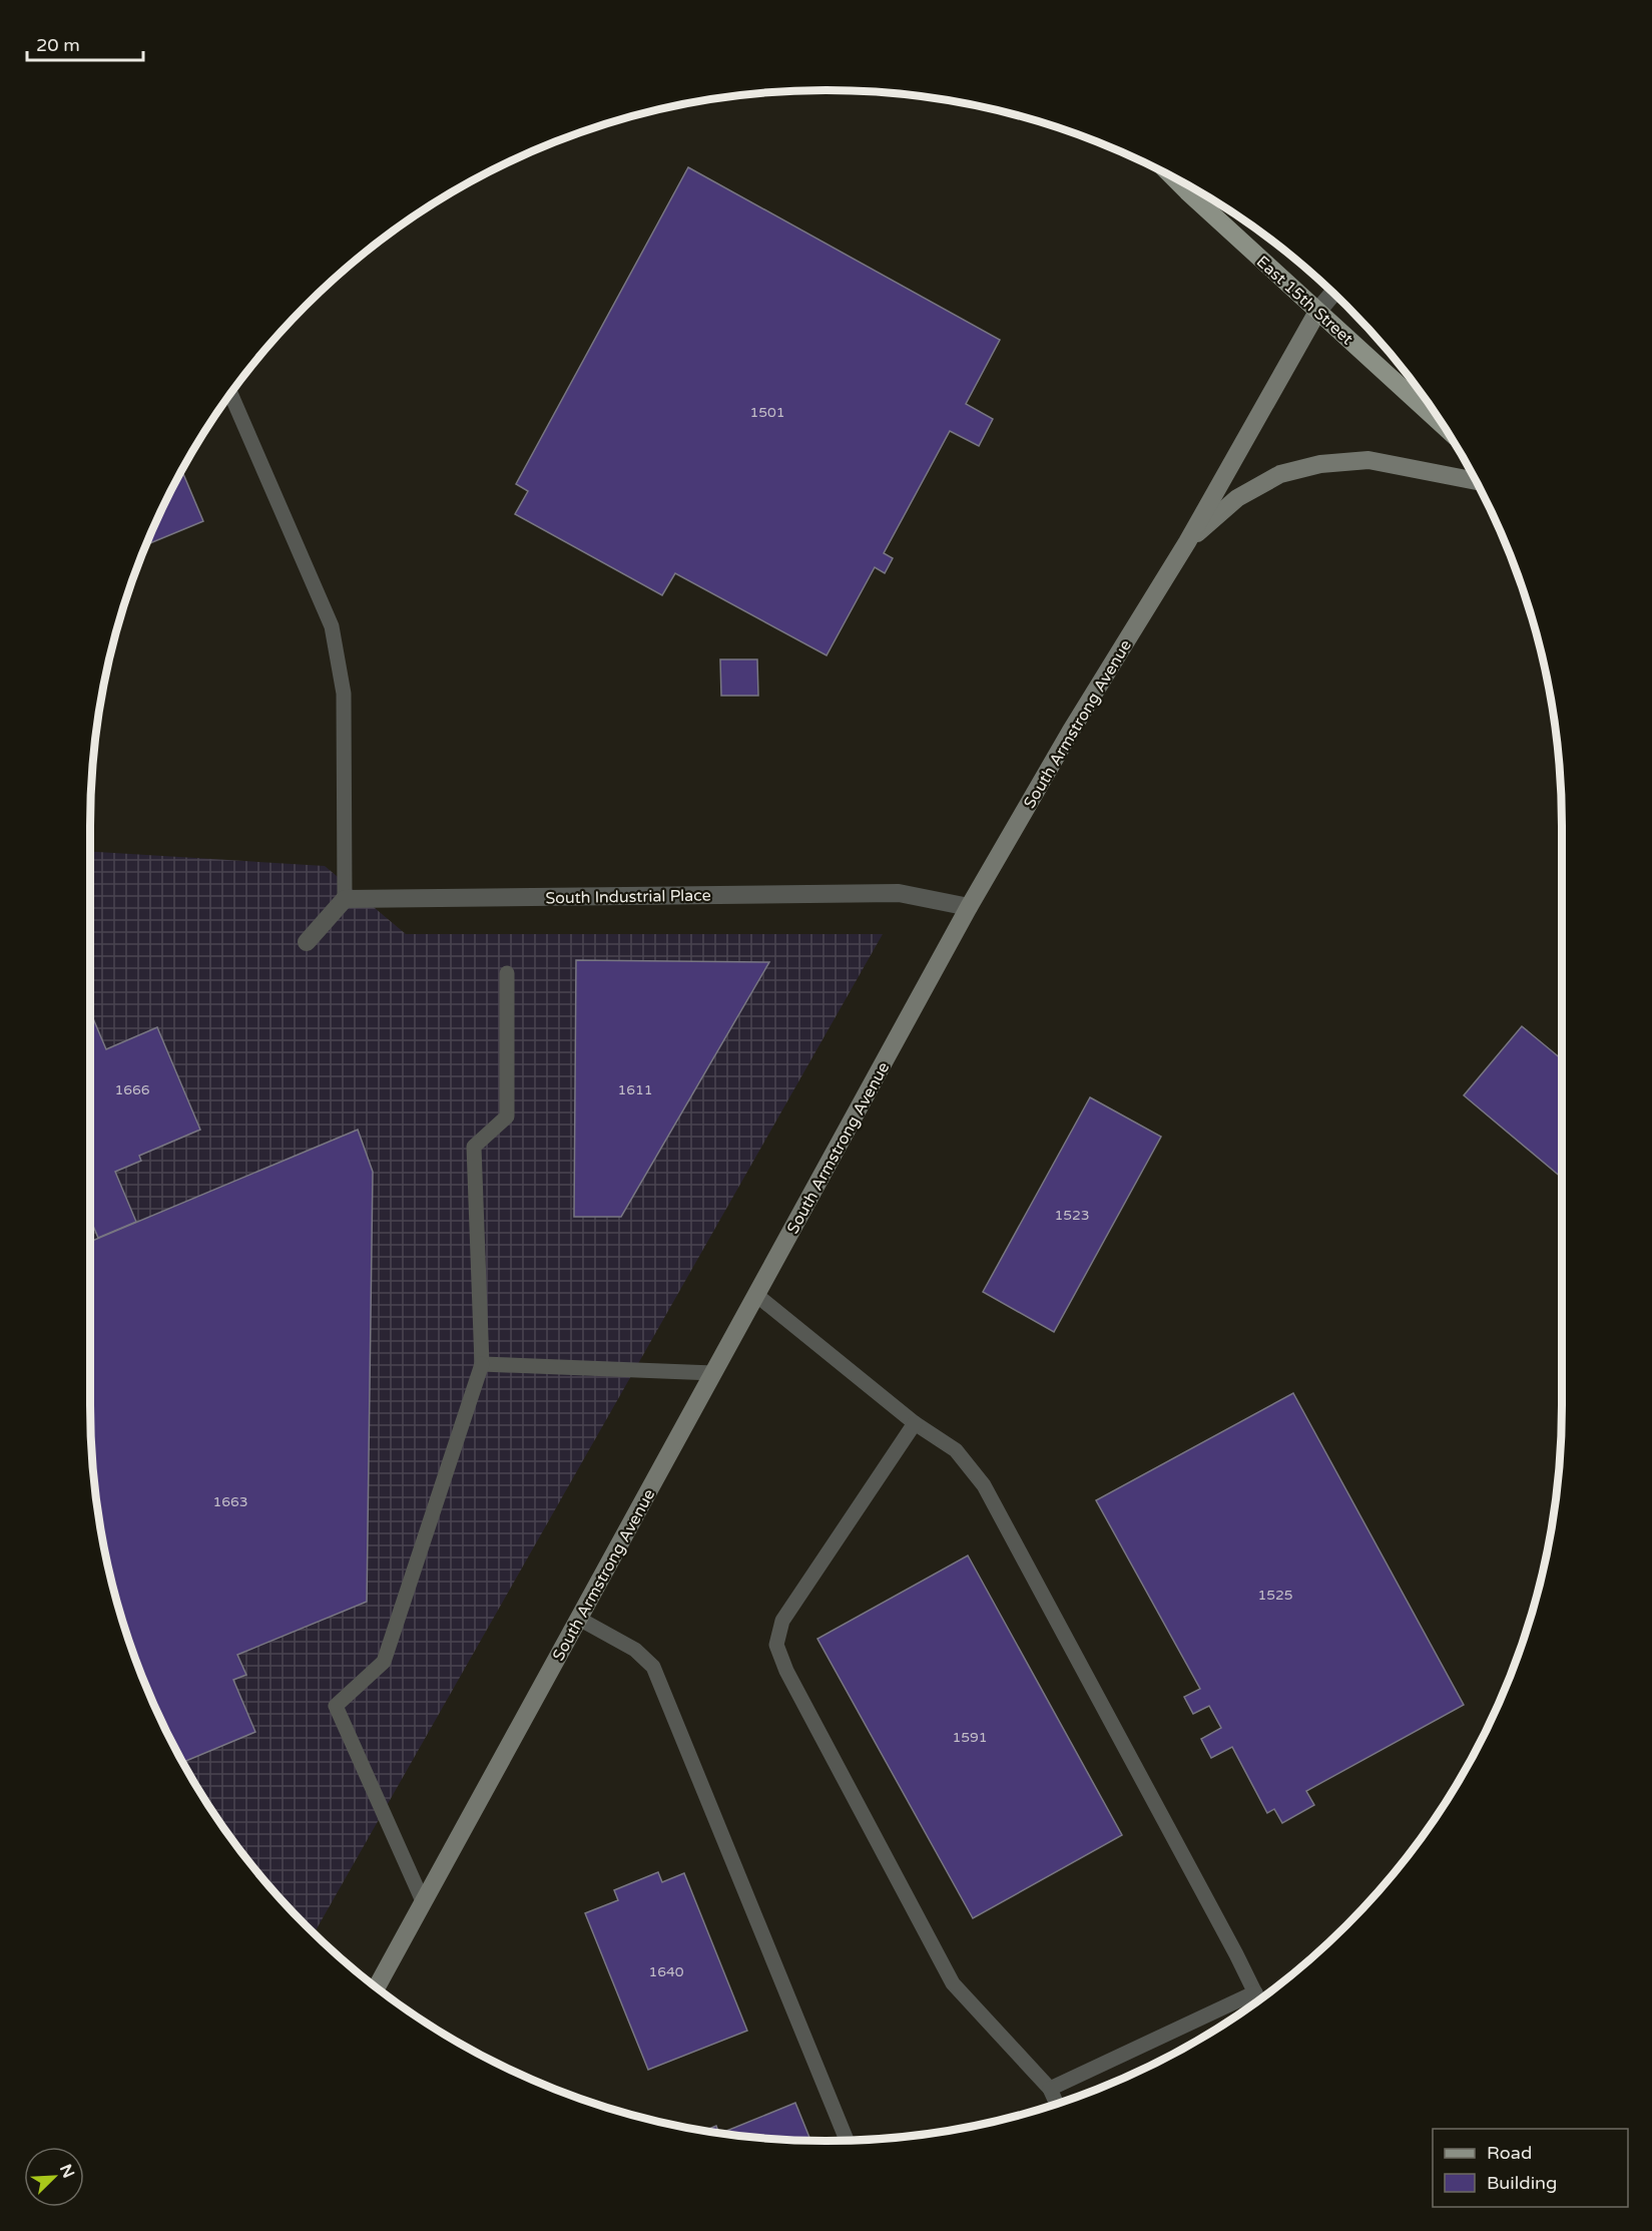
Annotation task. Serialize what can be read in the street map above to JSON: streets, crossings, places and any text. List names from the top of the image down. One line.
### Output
{"streets":{"main road":["East 15th Street"],"street":["South Armstrong Avenue","South Industrial Place"]},"crossings":[["East 15th Street","South Armstrong Avenue"],["South Armstrong Avenue","South Industrial Place"]],"house_numbers":["1501","1666","1611","1523","1663","1525","1591","1640"],"legend":["Road","Building"],"scale_bar":"20 m","north":"top right"}
